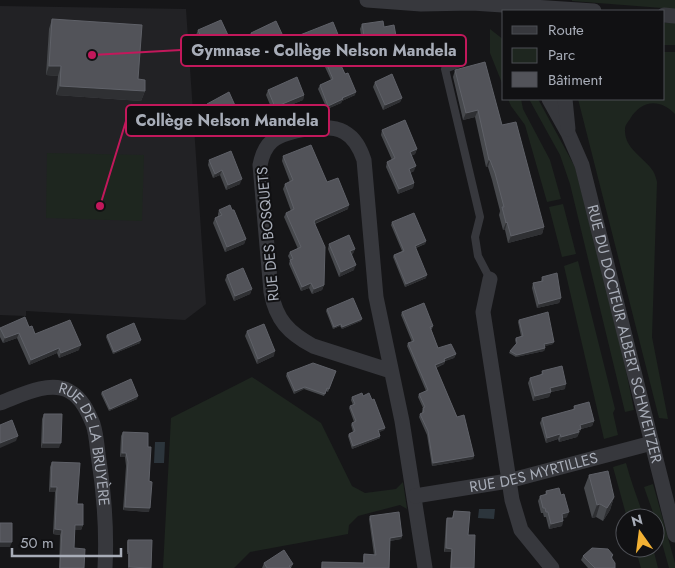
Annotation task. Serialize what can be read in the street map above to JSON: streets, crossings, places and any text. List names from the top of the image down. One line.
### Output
{"streets":{"street":["RUE DES BOSQUETS","RUE DU DOCTEUR ALBERT SCHWEITZER","RUE DE LA BRUYÈRE","RUE DES MYRTILLES"]},"crossings":[["RUE DES BOSQUETS","RUE DES MYRTILLES"],["RUE DU DOCTEUR ALBERT SCHWEITZER","RUE DES MYRTILLES"]],"places":["Gymnase - Collège Nelson Mandela","Collège Nelson Mandela"],"legend":["Route","Parc","Bâtiment"],"scale_bar":"50 m","north":"top"}
